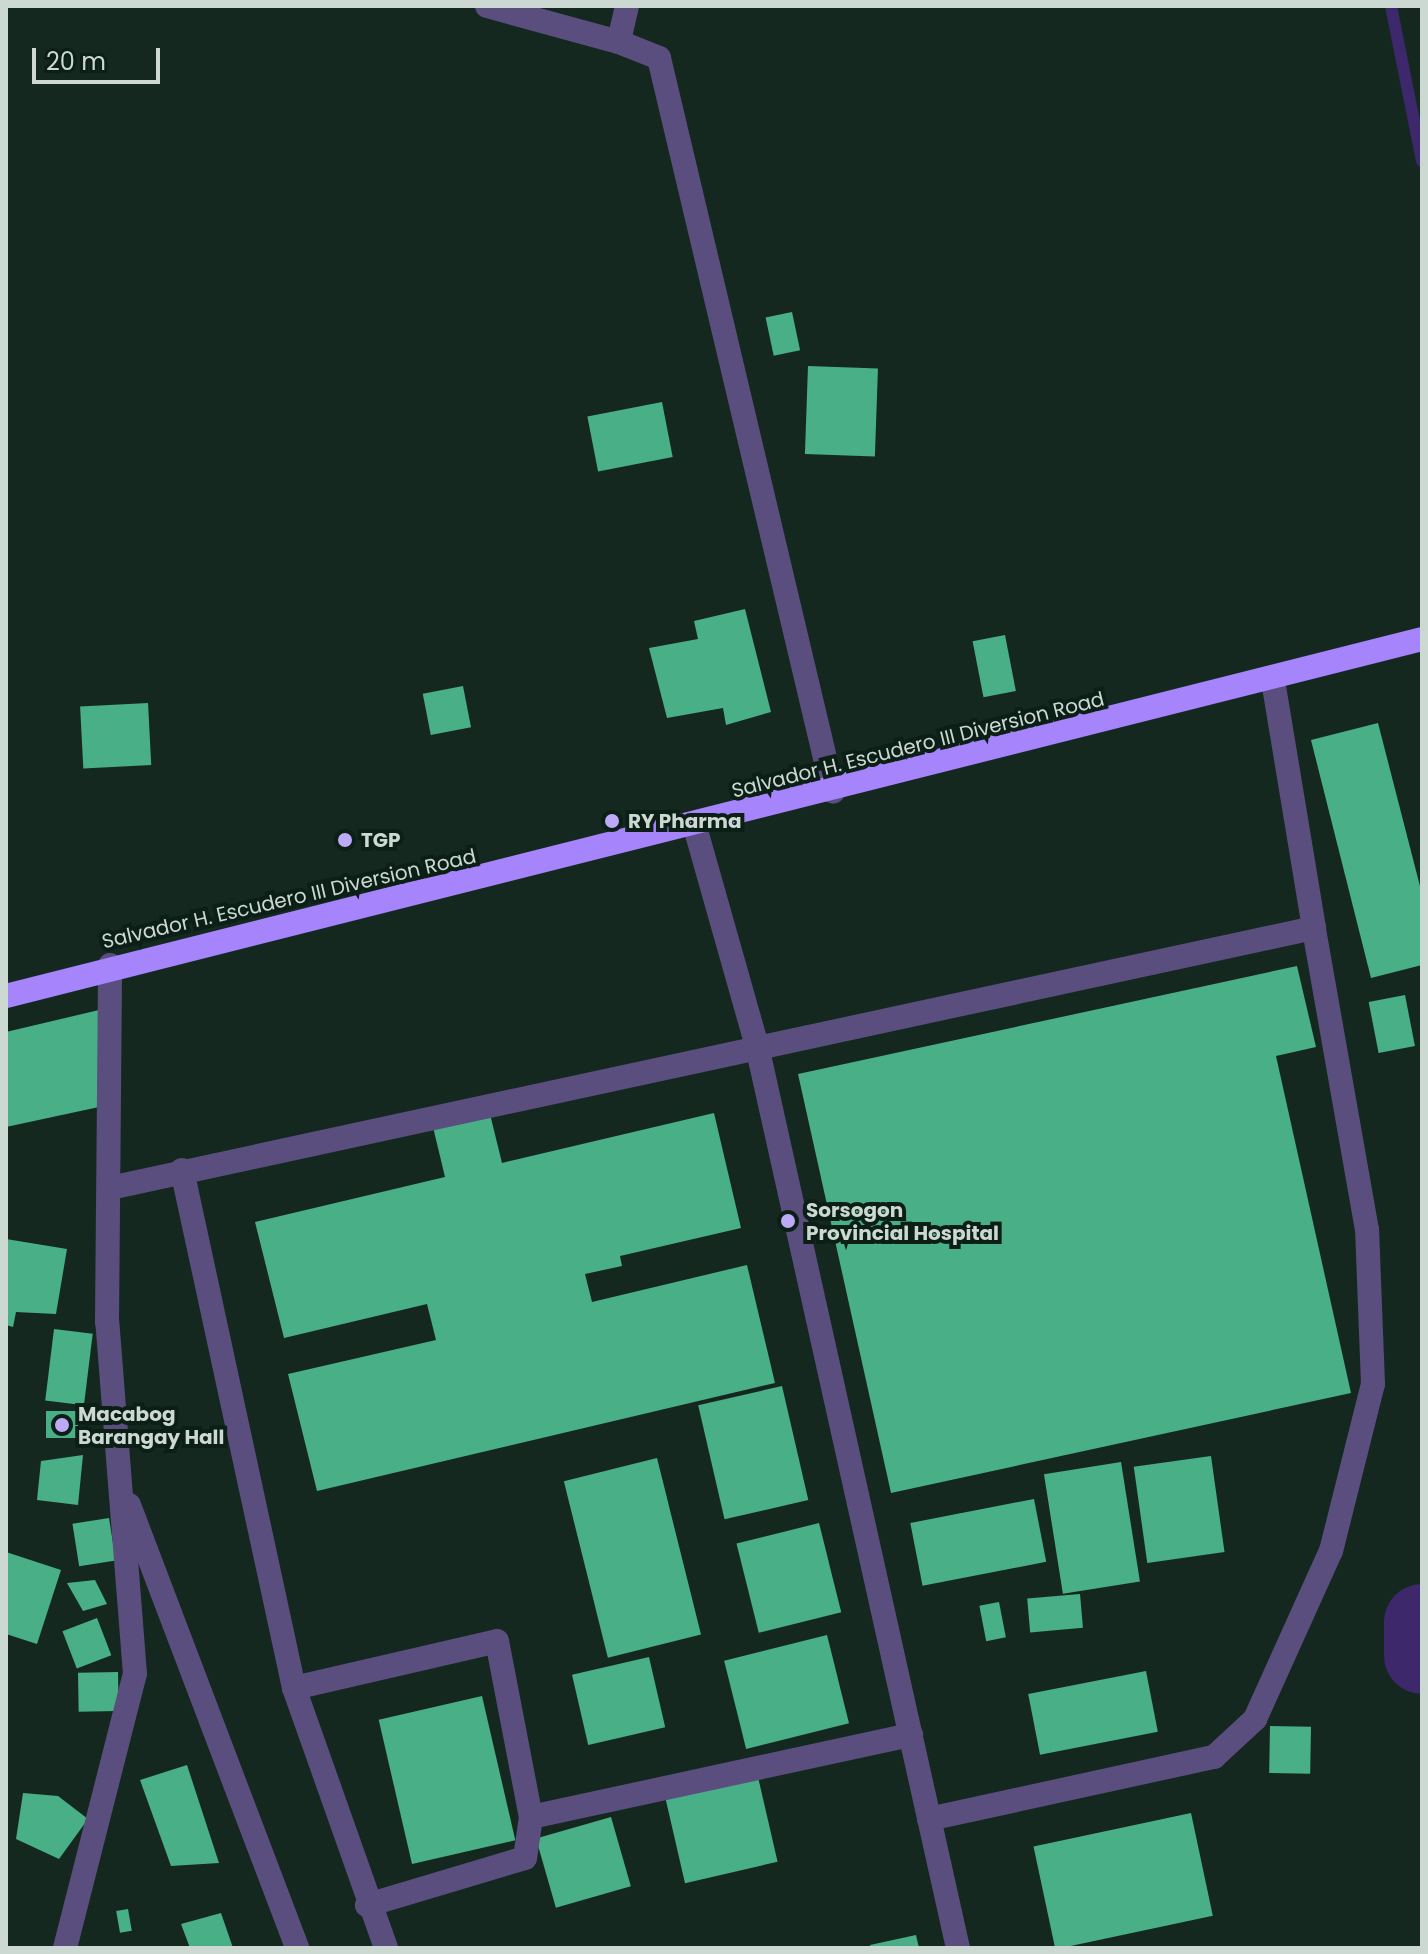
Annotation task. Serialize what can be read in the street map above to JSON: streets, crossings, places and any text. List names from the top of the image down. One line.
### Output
{"streets":{"highway":["Salvador H. Escudero III Diversion Road"]},"places":["RY Pharma","TGP","Sorsogon Provincial Hospital","Macabog Barangay Hall"],"scale_bar":"20 m"}
